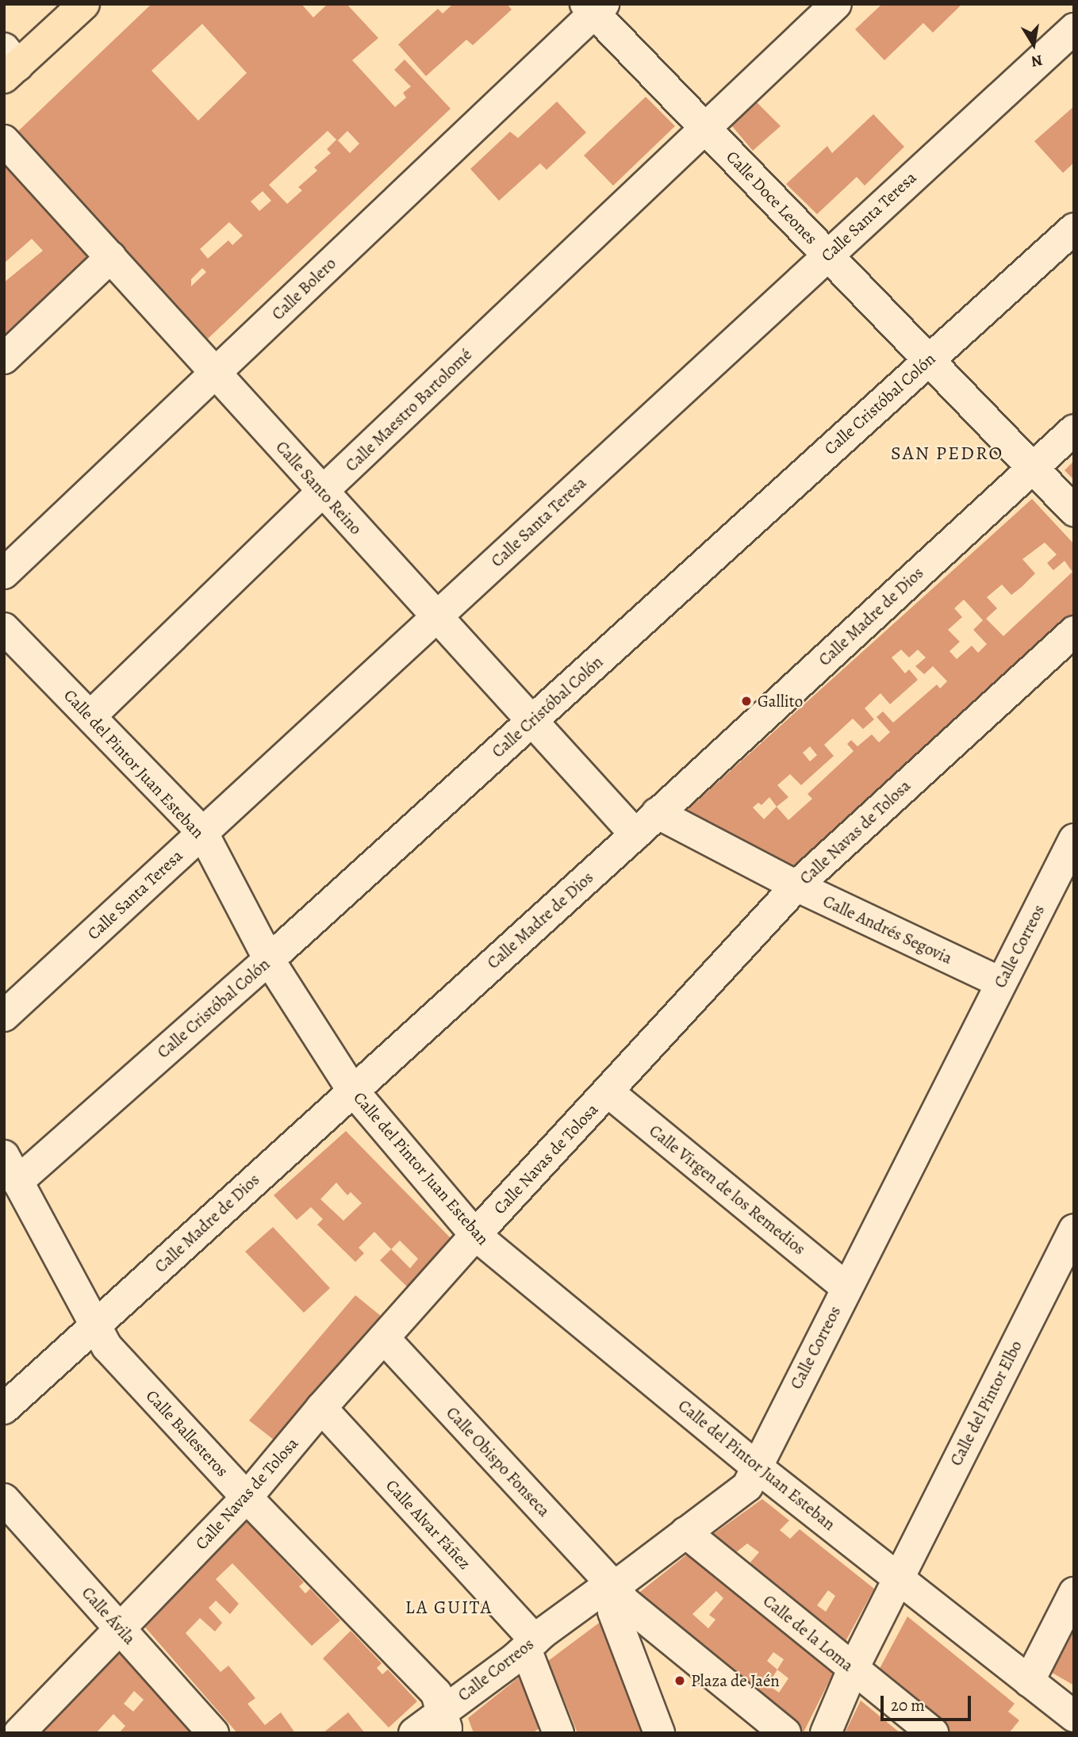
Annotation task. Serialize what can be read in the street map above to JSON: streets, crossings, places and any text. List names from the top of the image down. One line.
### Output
{"streets":{"street":["Calle Doce Leones","Calle Santa Teresa","Calle Bolero","Calle Cristóbal Colón","Calle Maestro Bartolomé","Calle Santo Reino","Calle Madre de Dios","Calle del Pintor Juan Esteban","Calle Navas de Tolosa","Calle Andrés Segovia","Calle Correos","Calle Virgen de los Remedios","Calle del Pintor Elbo","Calle Ballesteros","Calle Obispo Fonseca","Calle Alvar Fáñez","Calle Ávila","Calle de la Loma"]},"crossings":[["Calle Doce Leones","Calle Santa Teresa"],["Calle Doce Leones","Calle Bolero"],["Calle Doce Leones","Calle Cristóbal Colón"],["Calle Doce Leones","Calle Maestro Bartolomé"],["Calle Doce Leones","Calle Madre de Dios"],["Calle Santa Teresa","Calle Santo Reino"],["Calle Santa Teresa","Calle del Pintor Juan Esteban"],["Calle Bolero","Calle Santo Reino"],["Calle Cristóbal Colón","Calle Santo Reino"],["Calle Cristóbal Colón","Calle del Pintor Juan Esteban"],["Calle Cristóbal Colón","Calle Ballesteros"],["Calle Maestro Bartolomé","Calle Santo Reino"],["Calle Maestro Bartolomé","Calle del Pintor Juan Esteban"],["Calle Santo Reino","Calle Madre de Dios"],["Calle Madre de Dios","Calle del Pintor Juan Esteban"],["Calle Madre de Dios","Calle Andrés Segovia"],["Calle Madre de Dios","Calle Ballesteros"],["Calle del Pintor Juan Esteban","Calle Navas de Tolosa"],["Calle del Pintor Juan Esteban","Calle Correos"],["Calle del Pintor Juan Esteban","Calle del Pintor Elbo"],["Calle Navas de Tolosa","Calle Andrés Segovia"],["Calle Navas de Tolosa","Calle Virgen de los Remedios"],["Calle Navas de Tolosa","Calle Ballesteros"],["Calle Navas de Tolosa","Calle Obispo Fonseca"],["Calle Navas de Tolosa","Calle Alvar Fáñez"],["Calle Navas de Tolosa","Calle Ávila"],["Calle Andrés Segovia","Calle Correos"],["Calle Correos","Calle Virgen de los Remedios"],["Calle Correos","Calle Ballesteros"],["Calle Correos","Calle Obispo Fonseca"],["Calle Correos","Calle Alvar Fáñez"],["Calle Correos","Calle de la Loma"],["Calle del Pintor Elbo","Calle de la Loma"]],"districts":["SAN PEDRO","LA GUITA"],"places":["Gallito","Plaza de Jaén"],"scale_bar":"20 m","north":"bottom"}
